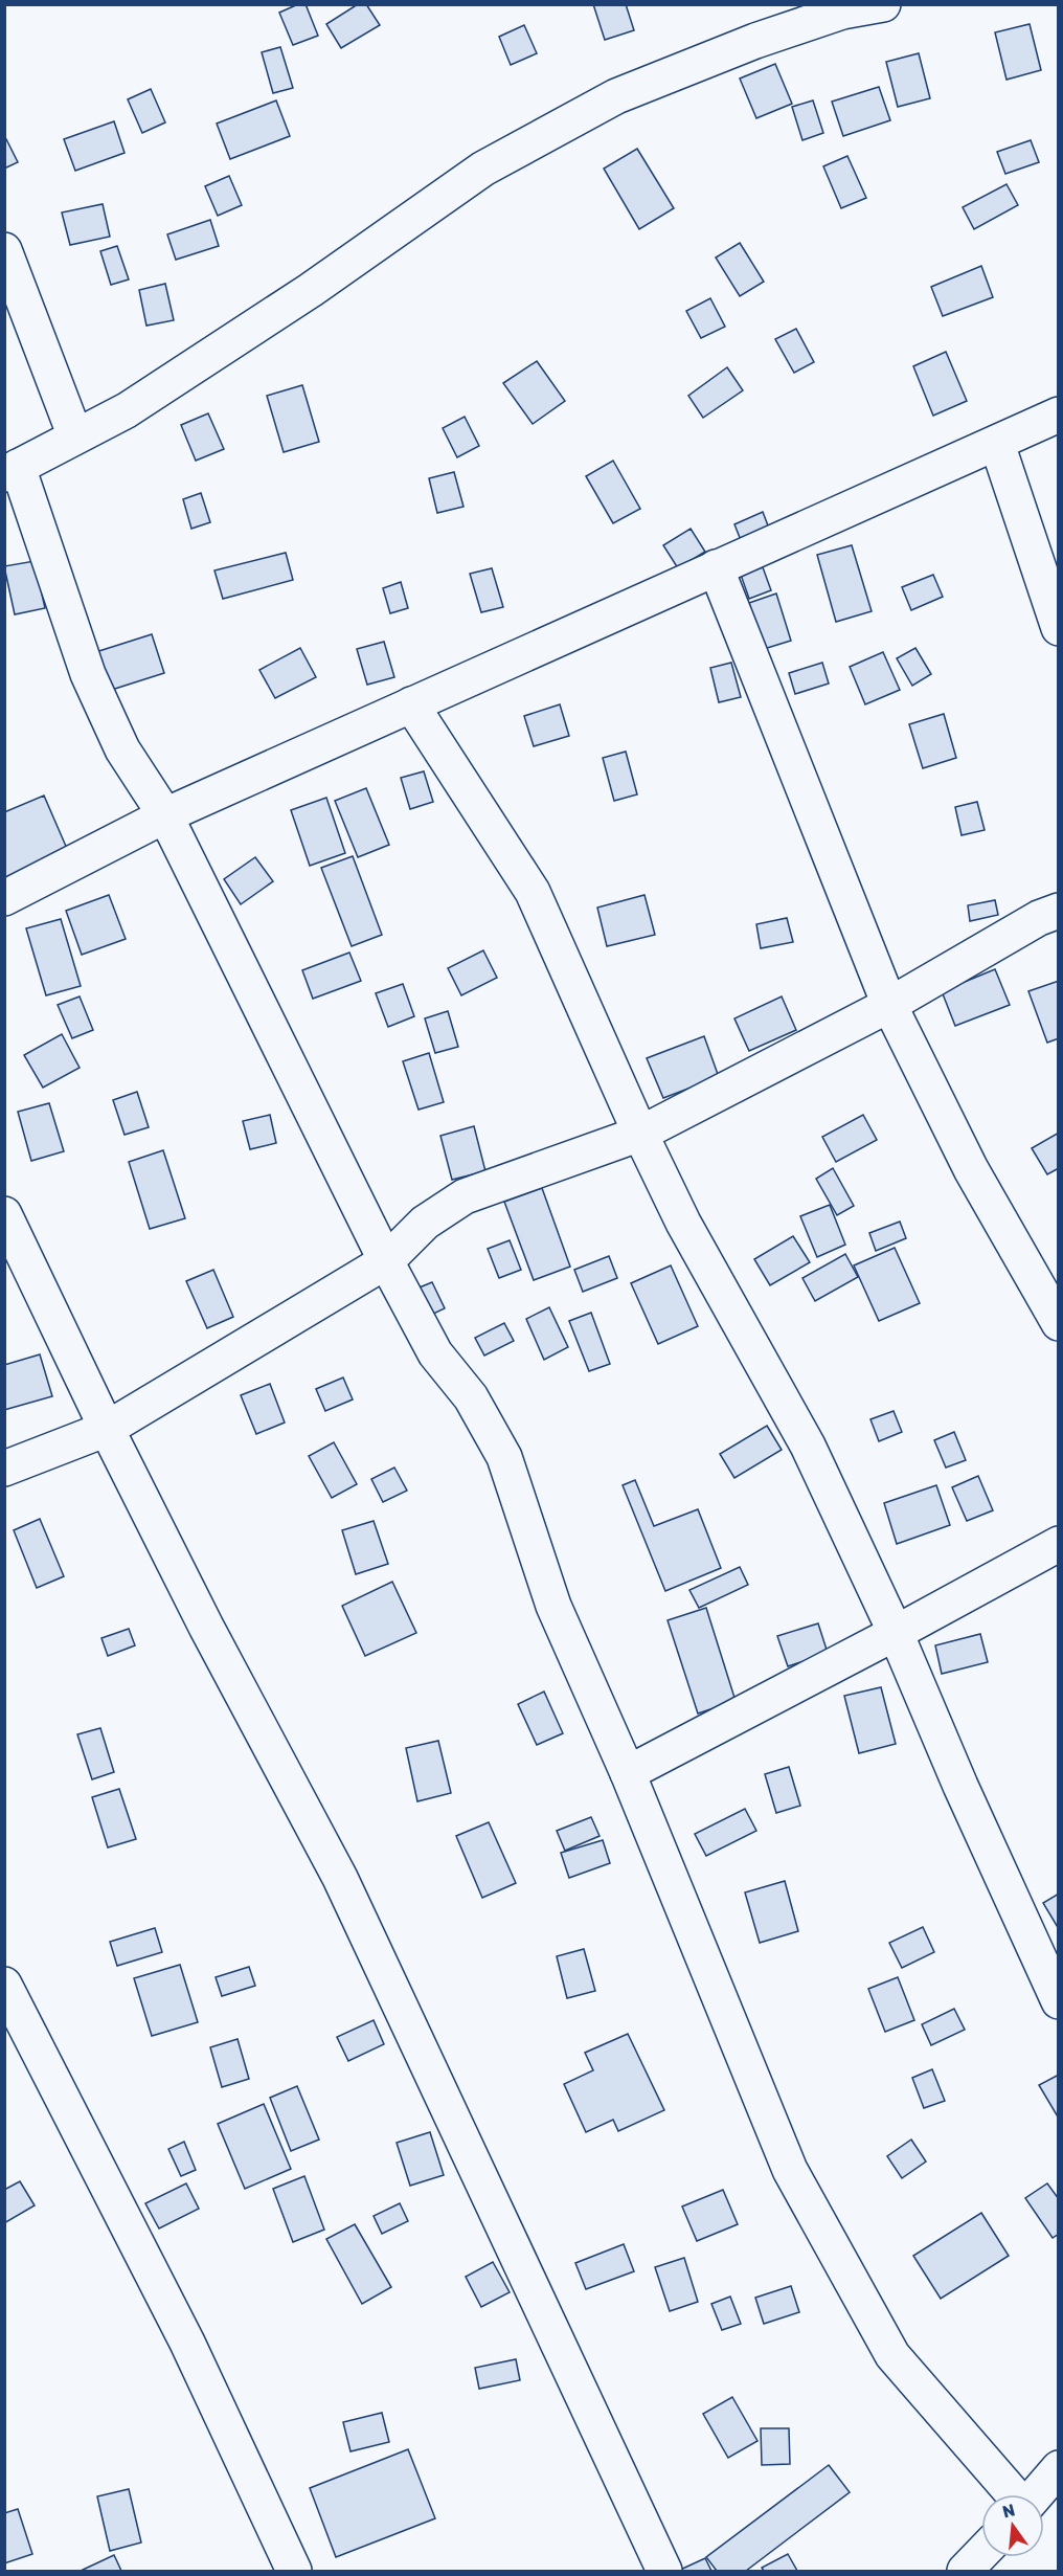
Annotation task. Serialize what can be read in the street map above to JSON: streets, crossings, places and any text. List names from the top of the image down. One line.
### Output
{"north":"top"}
